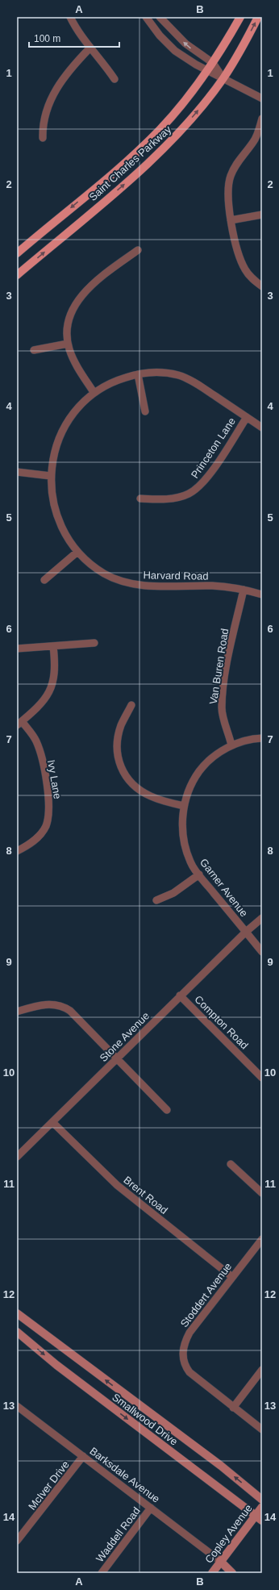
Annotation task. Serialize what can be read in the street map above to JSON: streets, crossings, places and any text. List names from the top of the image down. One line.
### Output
{"streets":{"main road":["Saint Charles Parkway","Smallwood Drive","Copley Avenue"],"street":["Princeton Lane","Harvard Road","Van Buren Road","Ivy Lane","Garner Avenue","Compton Road","Stone Avenue","Brent Road","Stoddert Avenue","Barksdale Avenue","McIver Drive","Waddell Road"]},"crossings":[["Princeton Lane","Harvard Road"],["Harvard Road","Van Buren Road"],["Van Buren Road","Garner Avenue"],["Garner Avenue","Stone Avenue"],["Compton Road","Stone Avenue"],["Stone Avenue","Brent Road"],["Brent Road","Stoddert Avenue"],["Smallwood Drive","Copley Avenue"],["Barksdale Avenue","McIver Drive"],["Barksdale Avenue","Copley Avenue"],["Barksdale Avenue","Waddell Road"]],"scale_bar":"100 m","grid":{"columns":["A","B"],"rows":["1","2","3","4","5","6","7","8","9","10","11","12","13","14"]}}
